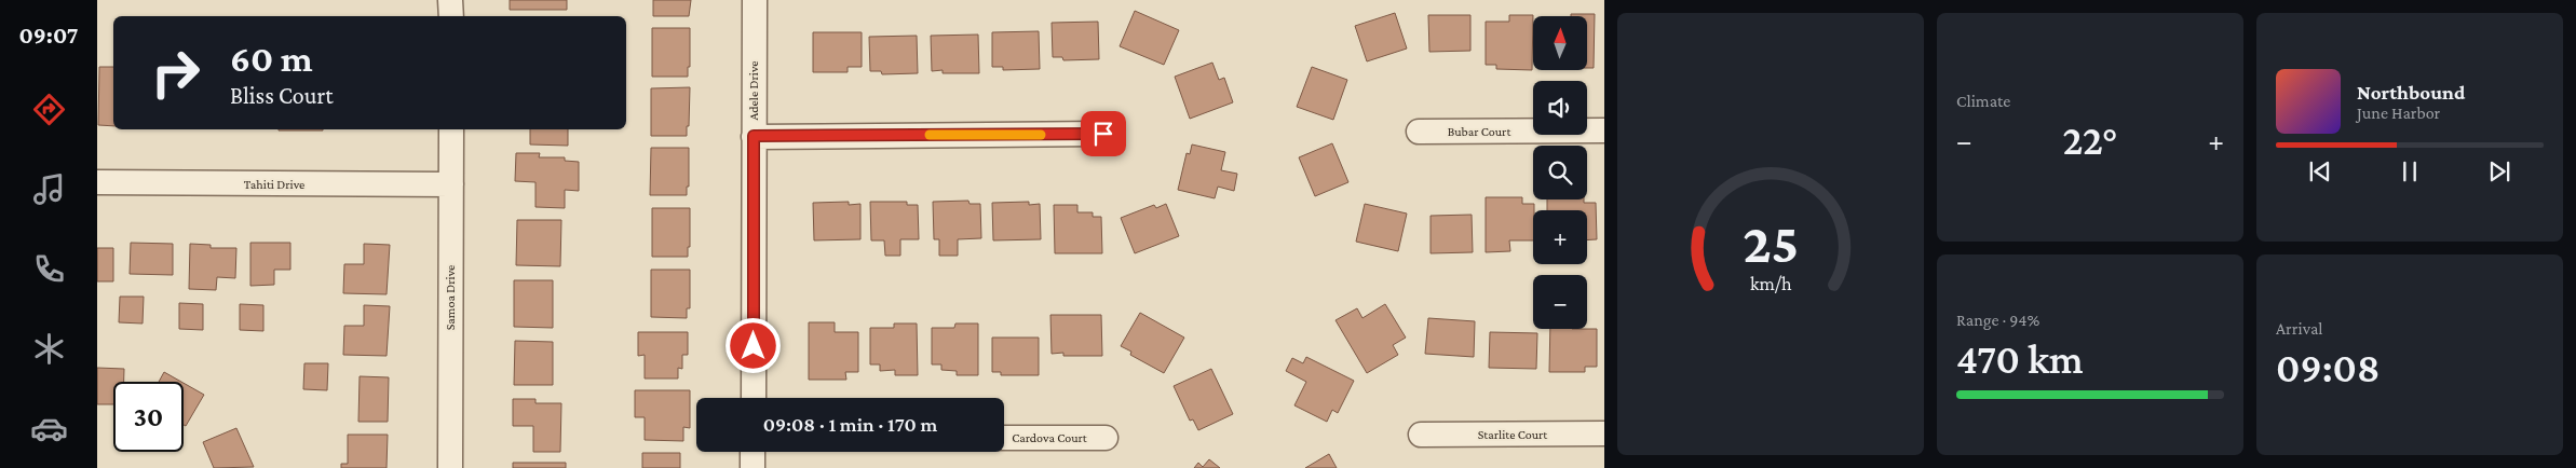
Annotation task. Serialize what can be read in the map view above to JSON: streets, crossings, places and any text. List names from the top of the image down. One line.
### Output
{"streets":{"street":["Adele Drive","Bubar Court","Tahiti Drive","Samoa Drive","Starlite Court","Cardova Court"]},"crossings":[["Tahiti Drive","Samoa Drive"]],"north":"top","page":{"tabs":"09:07","tile":["Climate",["Range · 94%","470 km"],["Arrival","09:08"]],"map_buttons":["+","−"],"turn":["60 m","Bliss Court"],"song":["Northbound","June Harbor"],"heat":["−","22°","+"],"limit":"30","trip":"09:08 · 1 min · 170 m","gauge":["25","km/h"]}}
